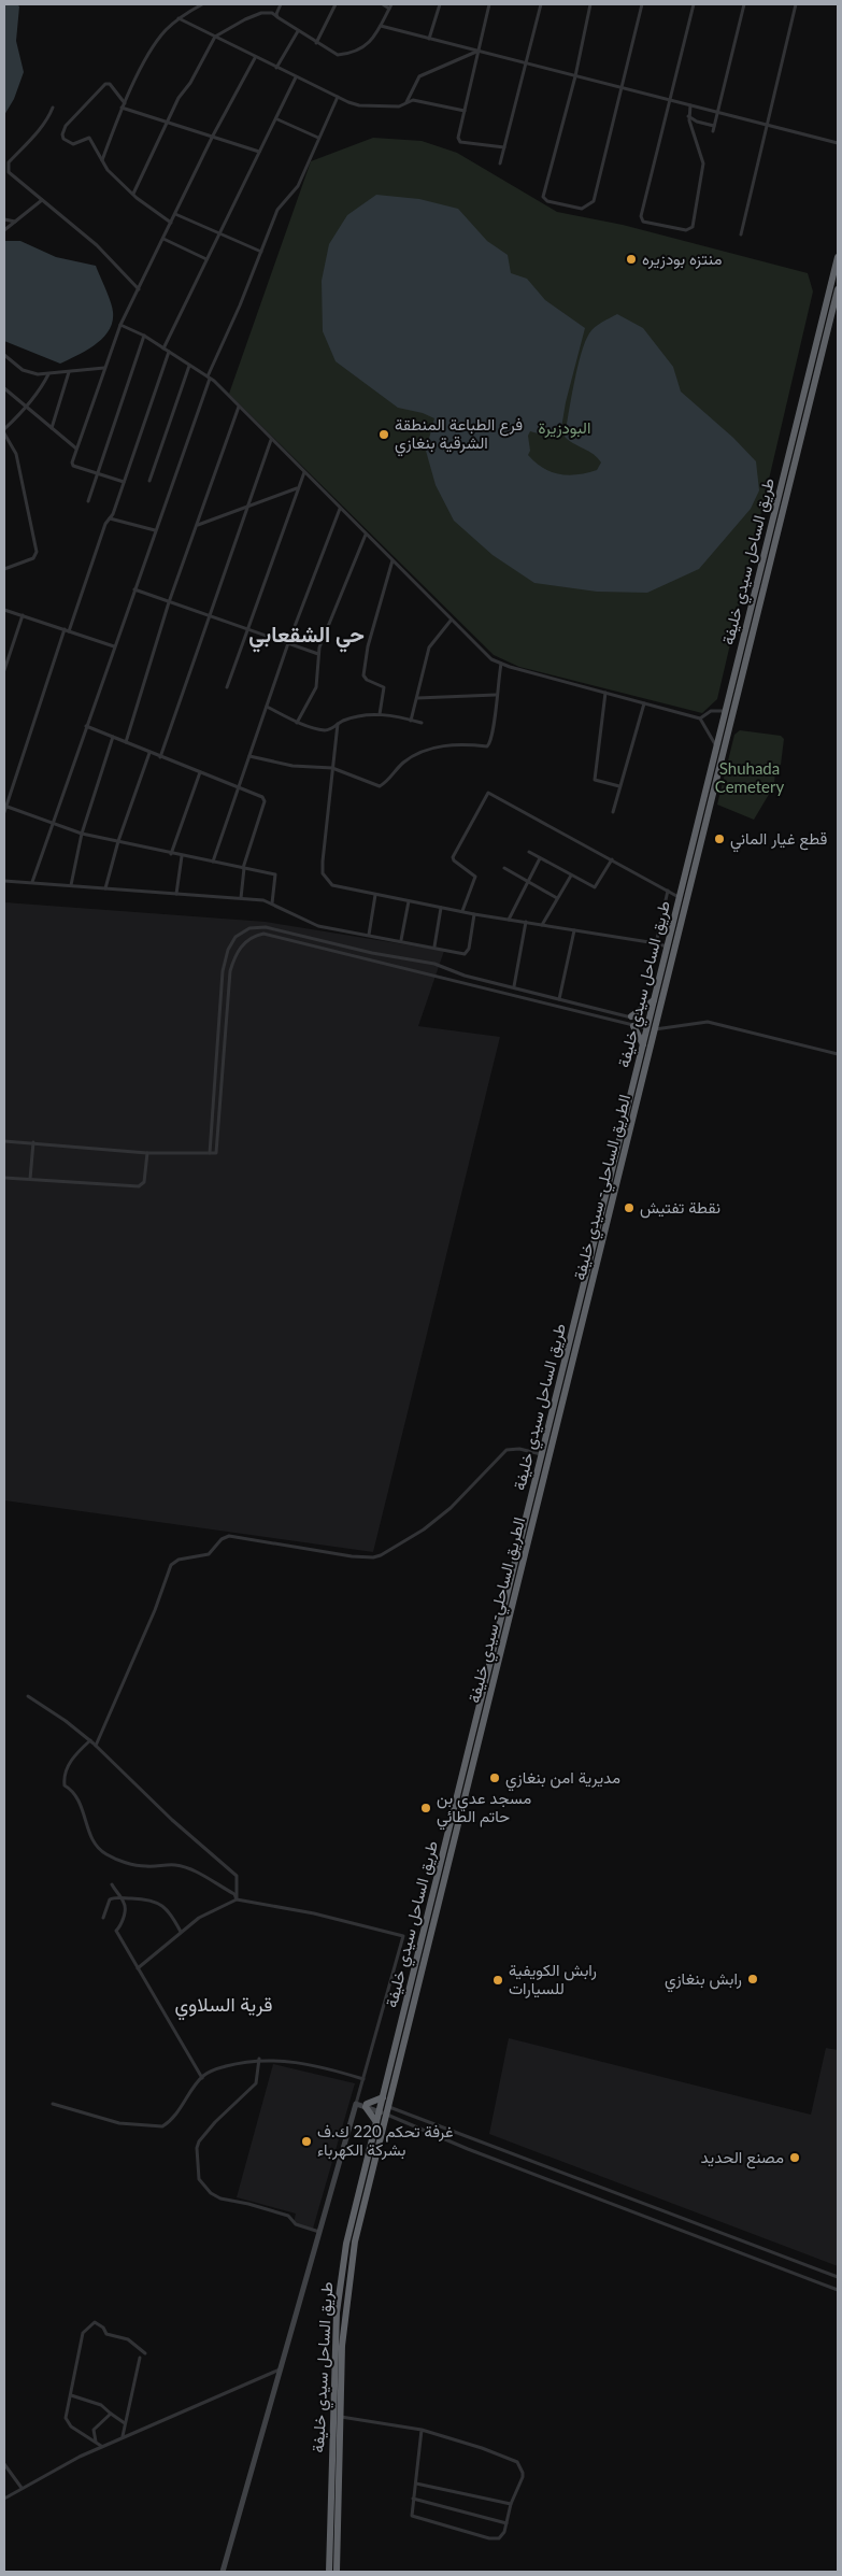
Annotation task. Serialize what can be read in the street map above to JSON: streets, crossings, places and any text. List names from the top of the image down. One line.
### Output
{"streets":{"highway":["طريق الساحل سيدي خليفة","الطريق الساحلي- سيدي خليفة"]},"crossings":[["طريق الساحل سيدي خليفة","الطريق الساحلي- سيدي خليفة"]],"districts":["حي الشقعابي","قرية السلاوي"],"parks":["البودزيرة","Shuhada Cemetery"],"places":["منتزه بودزيره","فرع الطباعة المنطقة الشرقية بنغازي","قطع غيار الماني","نقطة تفتيش","مديرية امن بنغازي","مسجد عدي بن حاتم الطائي","رابش بنغازي","رابش الكويفية للسيارات","غرفة تحكم 220 ك.ف بشركة الكهرباء","مصنع الحديد"]}
